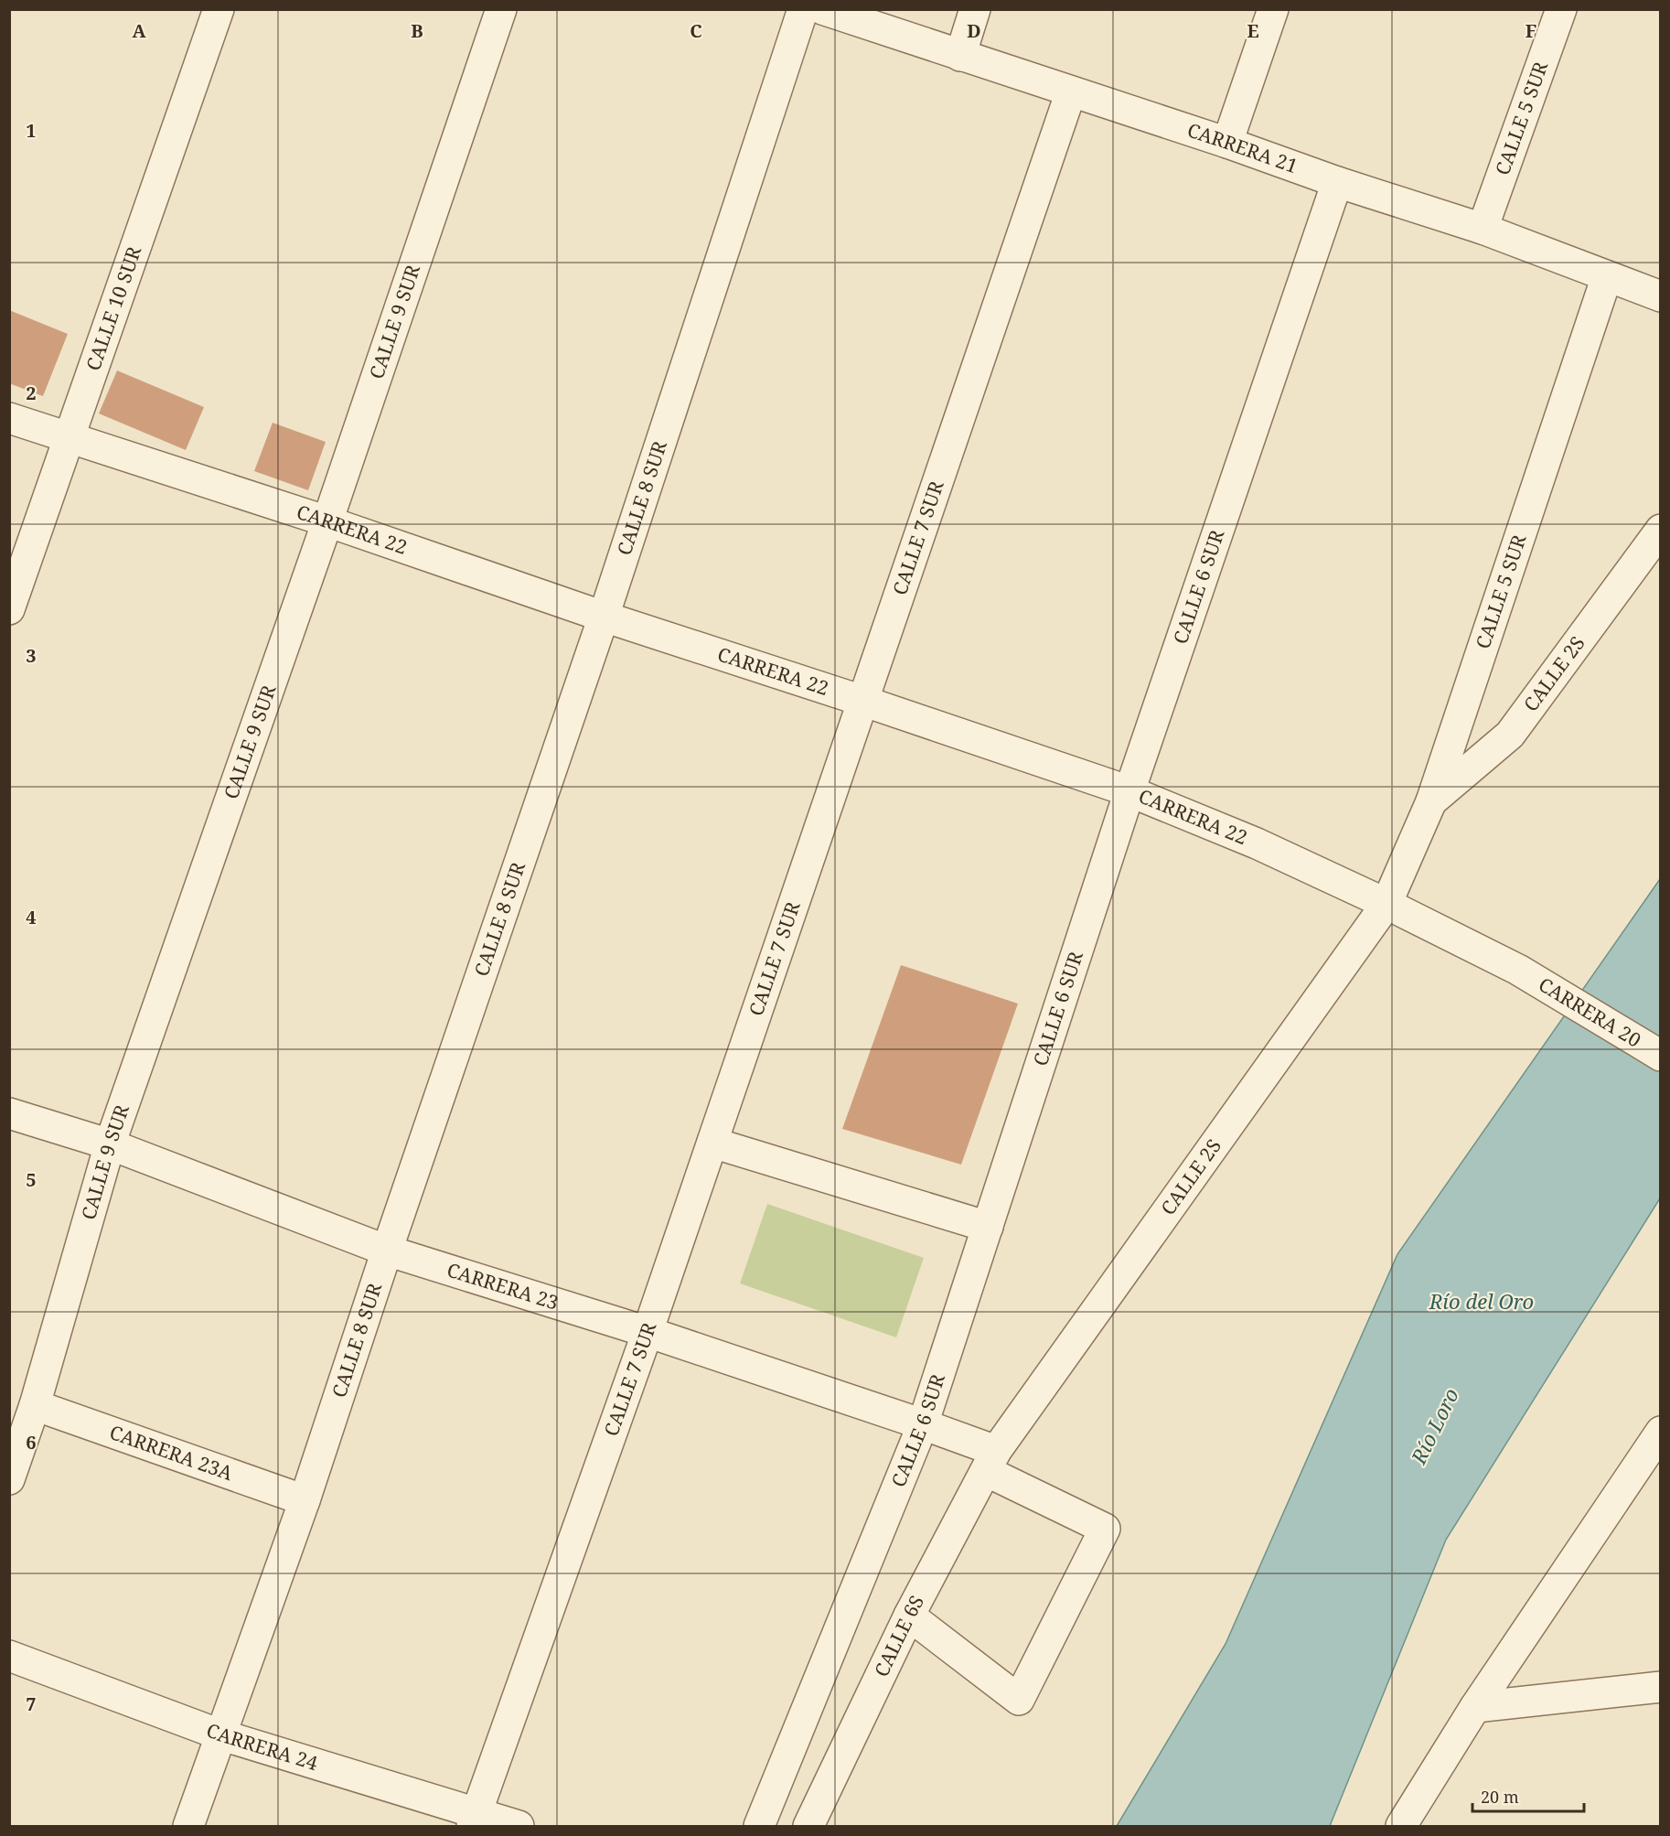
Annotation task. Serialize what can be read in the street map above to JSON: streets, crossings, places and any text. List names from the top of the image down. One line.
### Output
{"streets":{"street":["CALLE 5 SUR","CARRERA 21","CALLE 10 SUR","CALLE 9 SUR","CALLE 8 SUR","CARRERA 22","CALLE 7 SUR","CALLE 6 SUR","CALLE 2S","CARRERA 20","CARRERA 23","CARRERA 23A","CALLE 6S","CARRERA 24"]},"crossings":[["CALLE 5 SUR","CARRERA 21"],["CALLE 5 SUR","CARRERA 22"],["CALLE 5 SUR","CALLE 2S"],["CARRERA 21","CALLE 7 SUR"],["CARRERA 21","CALLE 6 SUR"],["CALLE 10 SUR","CARRERA 22"],["CALLE 9 SUR","CARRERA 22"],["CALLE 9 SUR","CARRERA 23"],["CALLE 9 SUR","CARRERA 23A"],["CALLE 8 SUR","CARRERA 22"],["CALLE 8 SUR","CARRERA 23"],["CALLE 8 SUR","CARRERA 23A"],["CALLE 8 SUR","CARRERA 24"],["CARRERA 22","CALLE 7 SUR"],["CARRERA 22","CALLE 6 SUR"],["CARRERA 22","CALLE 2S"],["CARRERA 22","CARRERA 20"],["CALLE 7 SUR","CARRERA 23"],["CALLE 7 SUR","CARRERA 24"],["CALLE 6 SUR","CARRERA 23"],["CALLE 2S","CARRERA 23"],["CALLE 2S","CALLE 6S"],["CARRERA 23","CALLE 6S"]],"water":["Río del Oro","Río Loro"],"scale_bar":"20 m","grid":{"columns":["A","B","C","D","E","F"],"rows":["1","2","3","4","5","6","7"]}}
